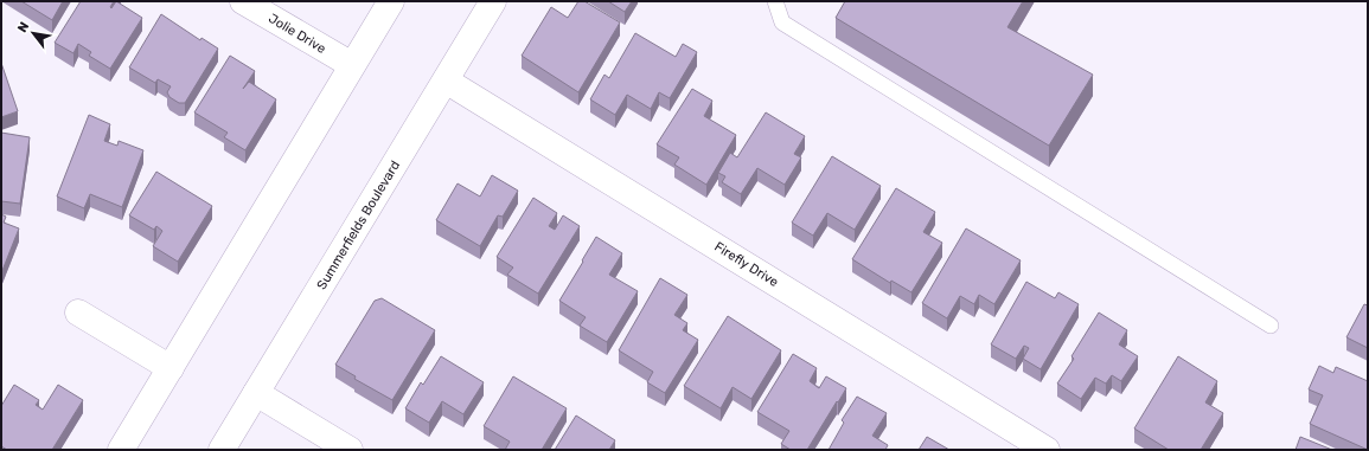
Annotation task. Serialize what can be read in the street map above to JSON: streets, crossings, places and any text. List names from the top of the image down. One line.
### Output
{"streets":{"street":["Jolie Drive","Summerfields Boulevard","Firefly Drive"]},"crossings":[["Summerfields Boulevard","Firefly Drive"]],"north":"top left"}
